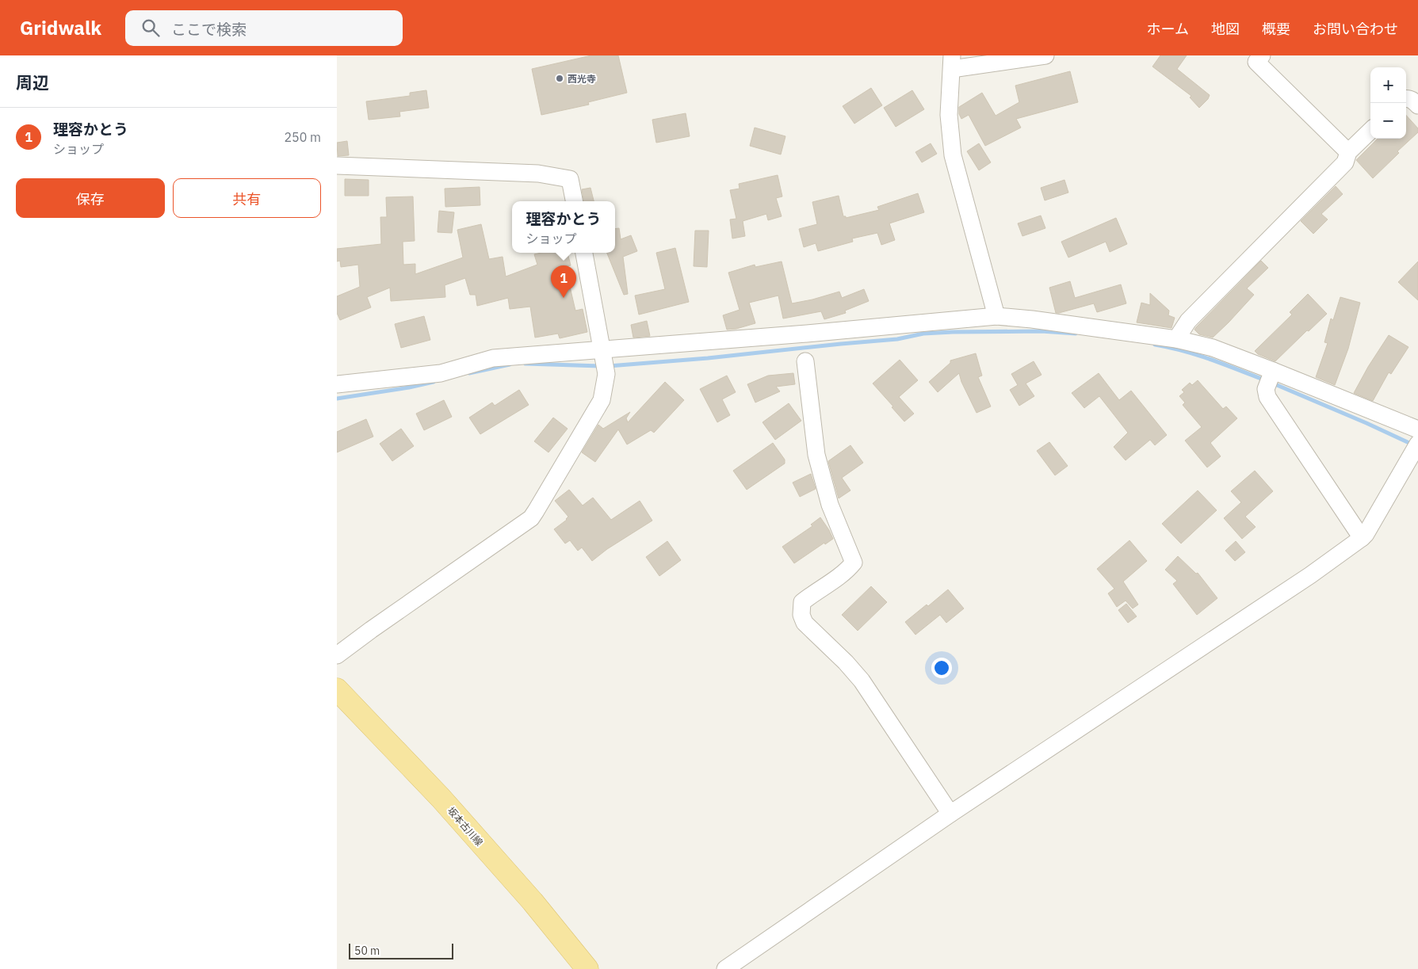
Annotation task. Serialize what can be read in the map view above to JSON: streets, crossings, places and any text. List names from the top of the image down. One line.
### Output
{"streets":{"main road":["坂本古川線"]},"places":["西光寺"],"scale_bar":"50 m","page":{"header":"Gridwalk","search":"ここで検索","nav":["ホーム","地図","概要","お問い合わせ"],"heading":"周辺","map_buttons":["+","−"],"list":[{"mark":"1","name":"理容かとう","note":"ショップ","value":"250 m"}],"buttons":["保存","共有"],"popup":["理容かとう","ショップ"],"pins":"1","scale":"50 m"}}
